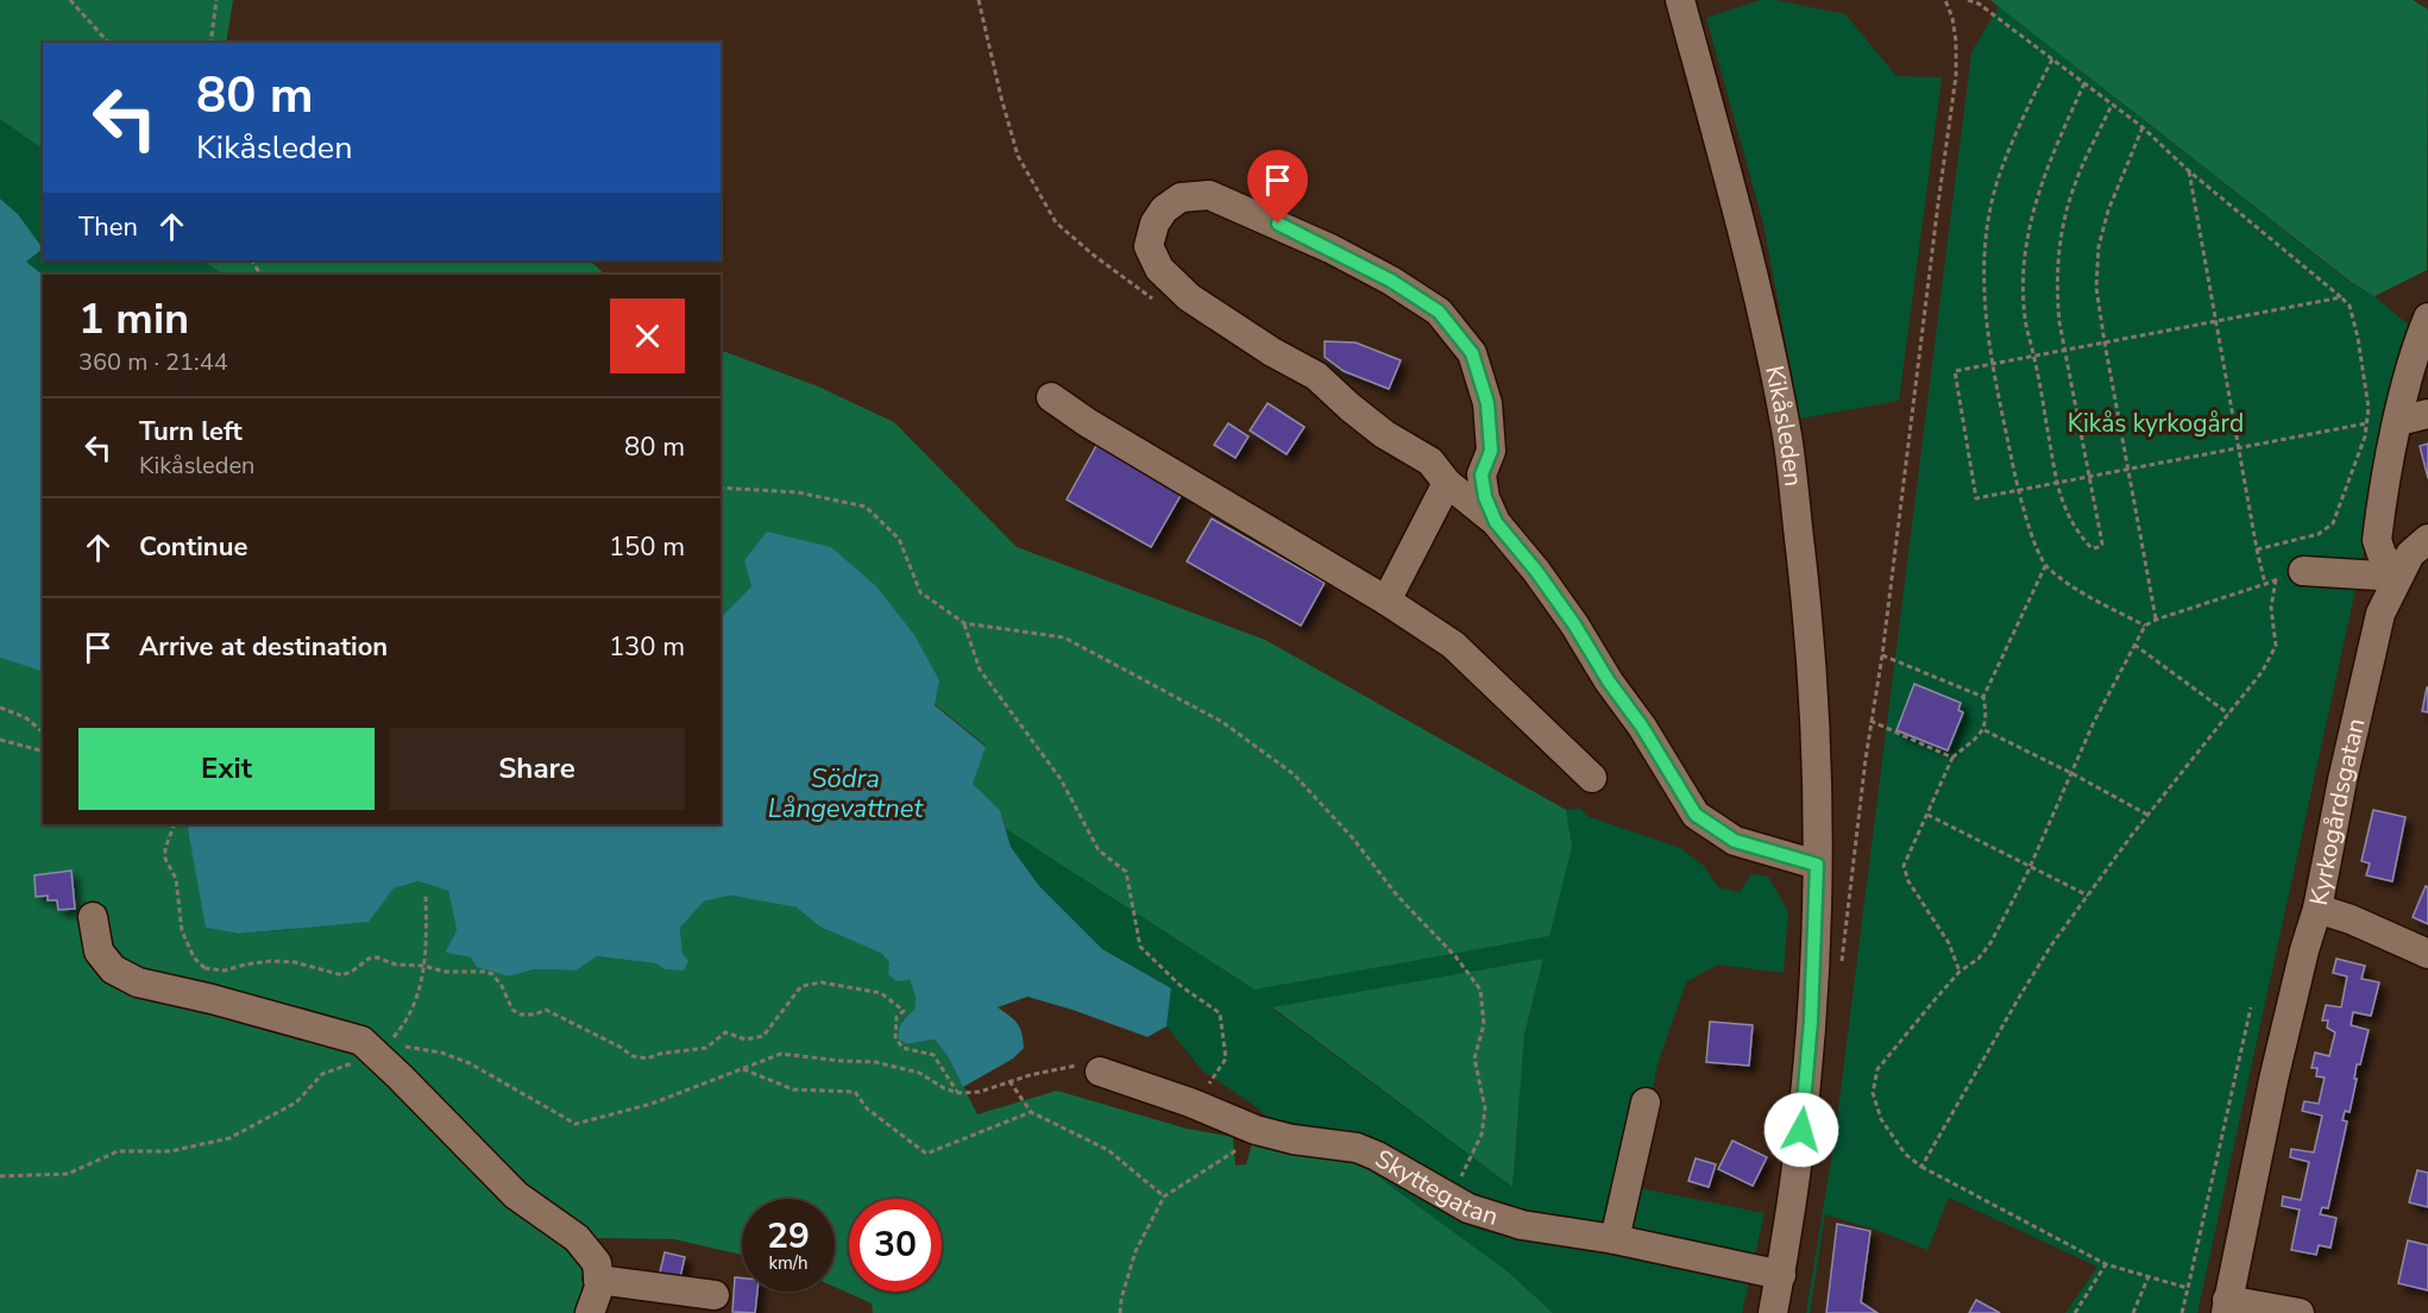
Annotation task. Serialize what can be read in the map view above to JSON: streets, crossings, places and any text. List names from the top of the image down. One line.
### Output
{"streets":{"street":["Kikåsleden","Kyrkogårdsgatan","Skyttegatan"]},"crossings":[["Kikåsleden","Skyttegatan"]],"water":["Södra Långevattnet"],"parks":["Kikås kyrkogård"],"page":{"turn":["80 m","Kikåsleden"],"then":"Then","heading":["1 min","360 m · 21:44"],"list":[{"name":"Turn left","note":"Kikåsleden","value":"80 m"},{"name":"Continue","value":"150 m"},{"name":"Arrive at destination","value":"130 m"}],"buttons":["Exit","Share"],"speed":"29 km/h","limit":"30"}}
